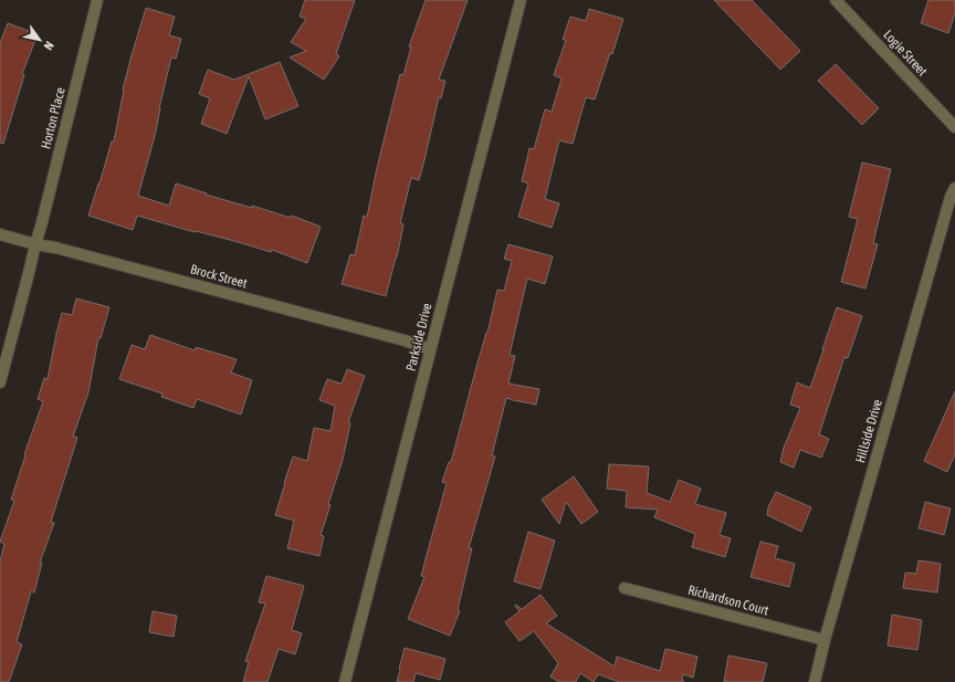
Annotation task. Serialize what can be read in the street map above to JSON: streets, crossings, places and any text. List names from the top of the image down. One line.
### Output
{"streets":{"street":["Logie Street","Horton Place","Brock Street","Parkside Drive","Hillside Drive","Richardson Court"]},"crossings":[["Horton Place","Brock Street"],["Brock Street","Parkside Drive"],["Hillside Drive","Richardson Court"]],"north":"bottom right"}
